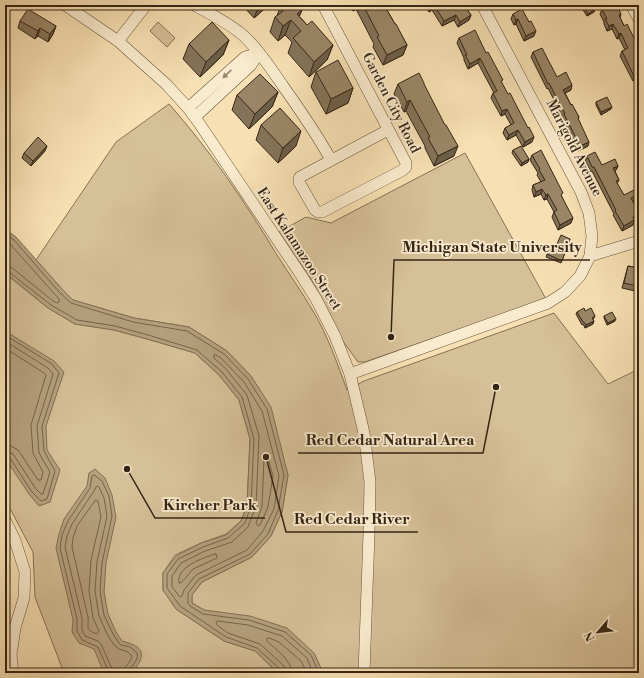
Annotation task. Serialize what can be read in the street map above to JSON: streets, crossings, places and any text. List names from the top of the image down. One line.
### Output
{"streets":{"street":["Garden City Road","Marigold Avenue","East Kalamazoo Street"]},"crossings":[["Marigold Avenue","East Kalamazoo Street"]],"places":["Michigan State University","Red Cedar Natural Area","Red Cedar River","Kircher Park"],"north":"bottom left"}
